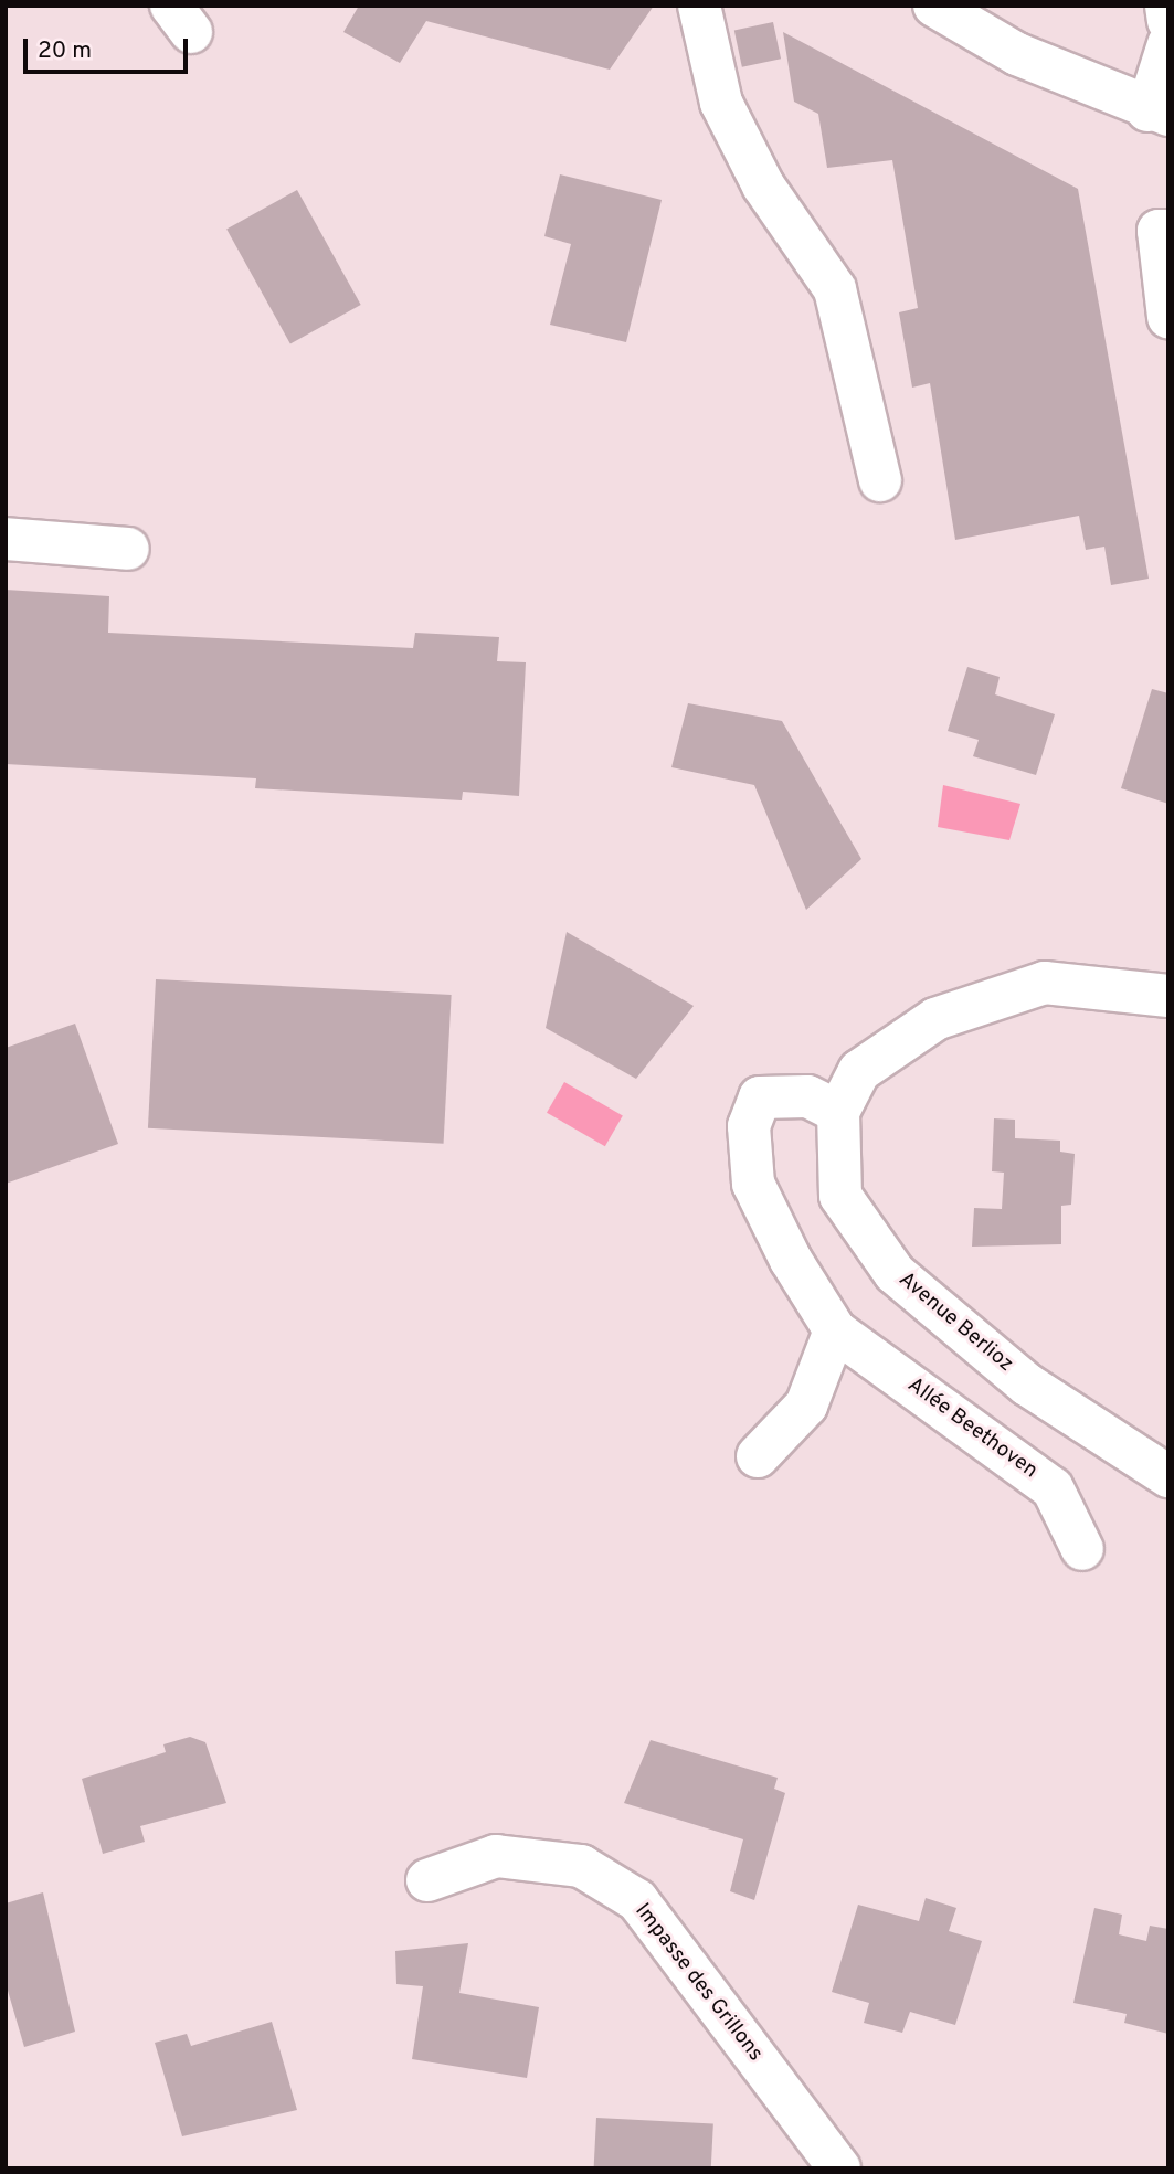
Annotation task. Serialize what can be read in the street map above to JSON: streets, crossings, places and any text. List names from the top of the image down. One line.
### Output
{"streets":{"street":["Avenue Berlioz","Allée Beethoven","Impasse des Grillons"]},"crossings":[["Avenue Berlioz","Allée Beethoven"]],"scale_bar":"20 m"}
